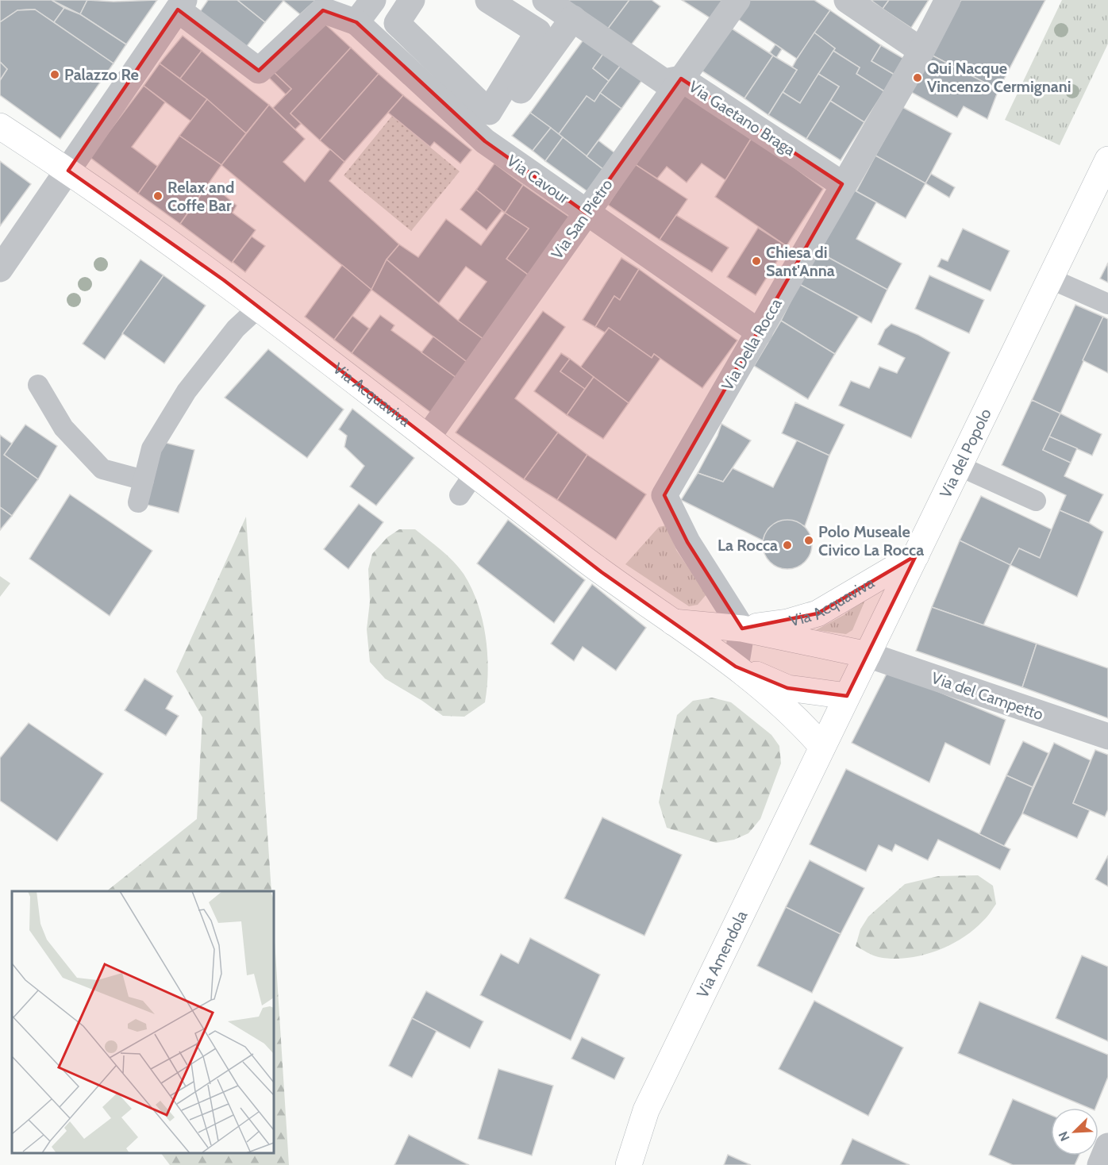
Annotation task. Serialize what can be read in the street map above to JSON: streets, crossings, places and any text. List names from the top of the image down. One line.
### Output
{"streets":{"main road":["Via Acquaviva","Via del Popolo","Via Amendola"],"street":["Via Gaetano Braga","Via Cavour","Via San Pietro","Via Della Rocca","Via del Campetto"]},"crossings":[["Via Gaetano Braga","Via San Pietro"],["Via Gaetano Braga","Via Della Rocca"],["Via Cavour","Via San Pietro"],["Via Cavour","Via Della Rocca"],["Via San Pietro","Via Acquaviva"],["Via Della Rocca","Via Acquaviva"],["Via Acquaviva","Via del Popolo"],["Via Acquaviva","Via del Campetto"],["Via Acquaviva","Via Amendola"],["Via del Popolo","Via del Campetto"],["Via del Popolo","Via Amendola"]],"places":["Palazzo Re","Qui Nacque Vincenzo Cermignani","Relax and Coffe Bar","Chiesa di Sant'Anna","Polo Museale Civico La Rocca","La Rocca"],"north":"bottom left"}
